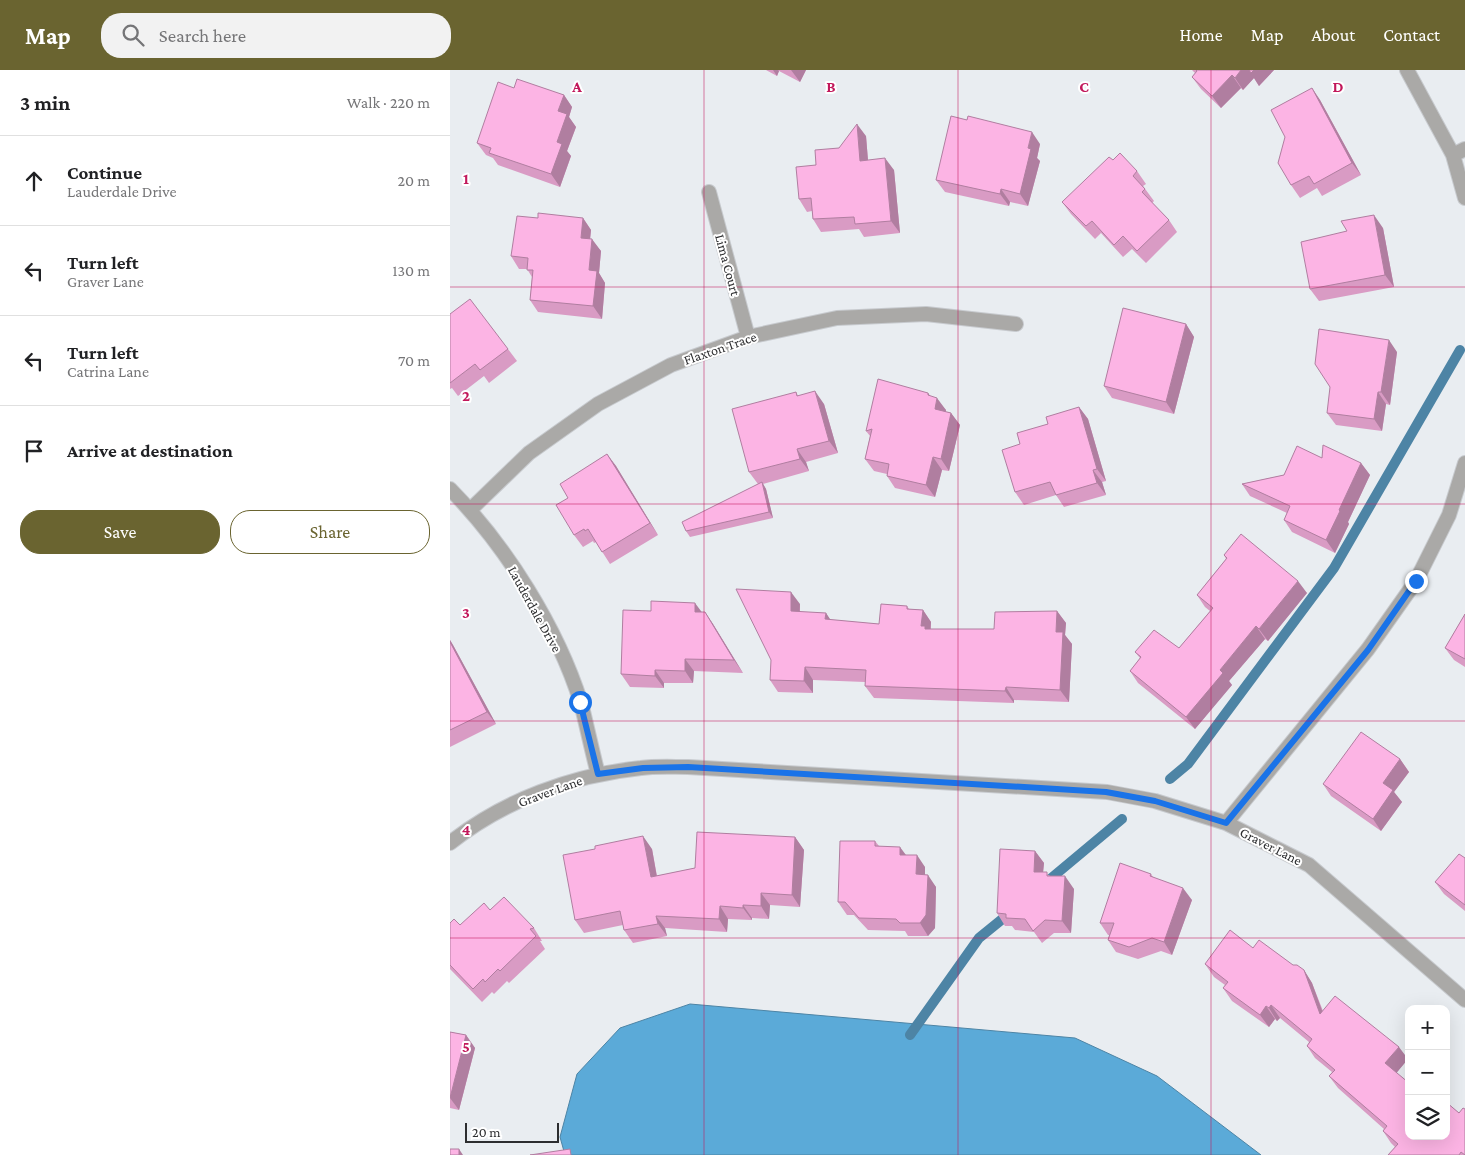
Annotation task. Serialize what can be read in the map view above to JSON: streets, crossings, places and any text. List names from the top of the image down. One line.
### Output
{"streets":{"street":["Lima Court","Flaxton Trace","Lauderdale Drive","Graver Lane"]},"crossings":[["Lima Court","Flaxton Trace"],["Flaxton Trace","Lauderdale Drive"],["Lauderdale Drive","Graver Lane"]],"scale_bar":"20 m","page":{"header":"Map","search":"Search here","nav":["Home","Map","About","Contact"],"heading":["3 min","Walk · 220 m"],"list":[["Continue","Lauderdale Drive","20 m"],["Turn left","Graver Lane","130 m"],["Turn left","Catrina Lane","70 m"],"Arrive at destination"],"buttons":["Save","Share"],"map_buttons":["+","−"],"scale":"20 m"},"grid":{"columns":["A","B","C","D"],"rows":["1","2","3","4","5"]}}
